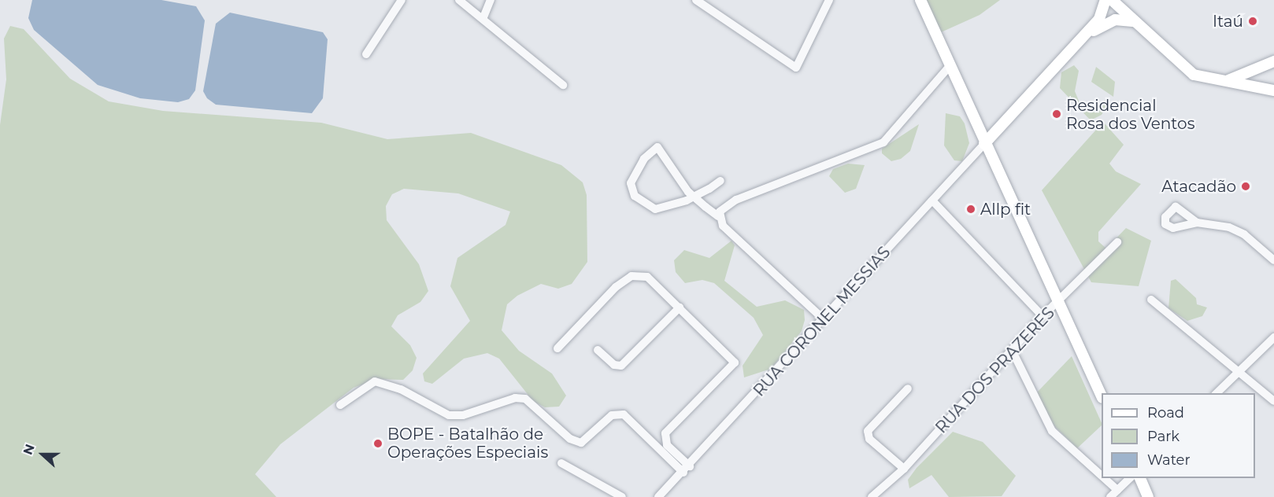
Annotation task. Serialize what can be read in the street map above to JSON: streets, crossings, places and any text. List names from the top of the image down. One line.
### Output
{"streets":{"street":["RUA CORONEL MESSIAS","RUA DOS PRAZERES"]},"places":["Itaú","Residencial Rosa dos Ventos","Atacadão","Allp fit","BOPE - Batalhão de Operações Especiais"],"legend":["Road","Park","Water"],"north":"left"}
